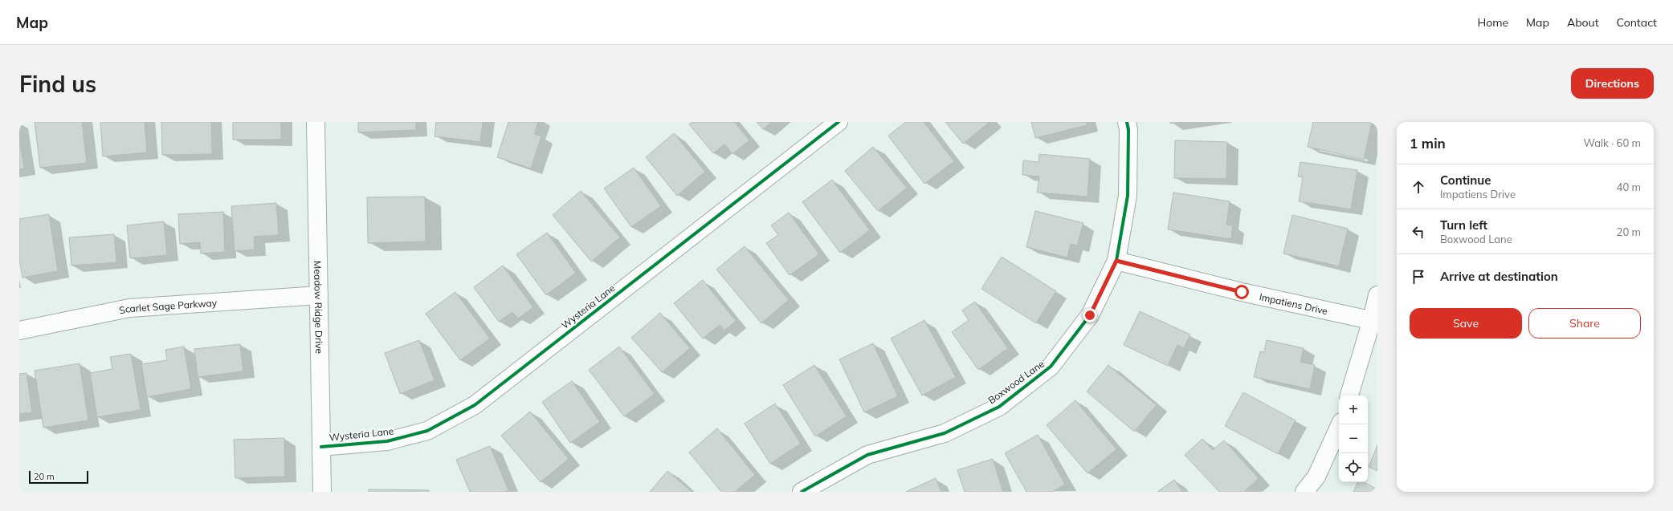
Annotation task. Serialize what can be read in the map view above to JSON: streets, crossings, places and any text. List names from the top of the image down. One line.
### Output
{"streets":{"street":["Impatiens Drive","Scarlet Sage Parkway","Meadow Ridge Drive","Wysteria Lane","Boxwood Lane"]},"crossings":[["Impatiens Drive","Boxwood Lane"],["Scarlet Sage Parkway","Meadow Ridge Drive"],["Meadow Ridge Drive","Wysteria Lane"]],"scale_bar":"20 m","page":{"header":"Map","nav":["Home","Map","About","Contact"],"buttons":["Directions",["Save","Share"]],"title":"Find us","heading":["1 min","Walk · 60 m"],"list":[["Continue","Impatiens Drive","40 m"],["Turn left","Boxwood Lane","20 m"],"Arrive at destination"],"map_buttons":["+","−"],"scale":"20 m"}}
